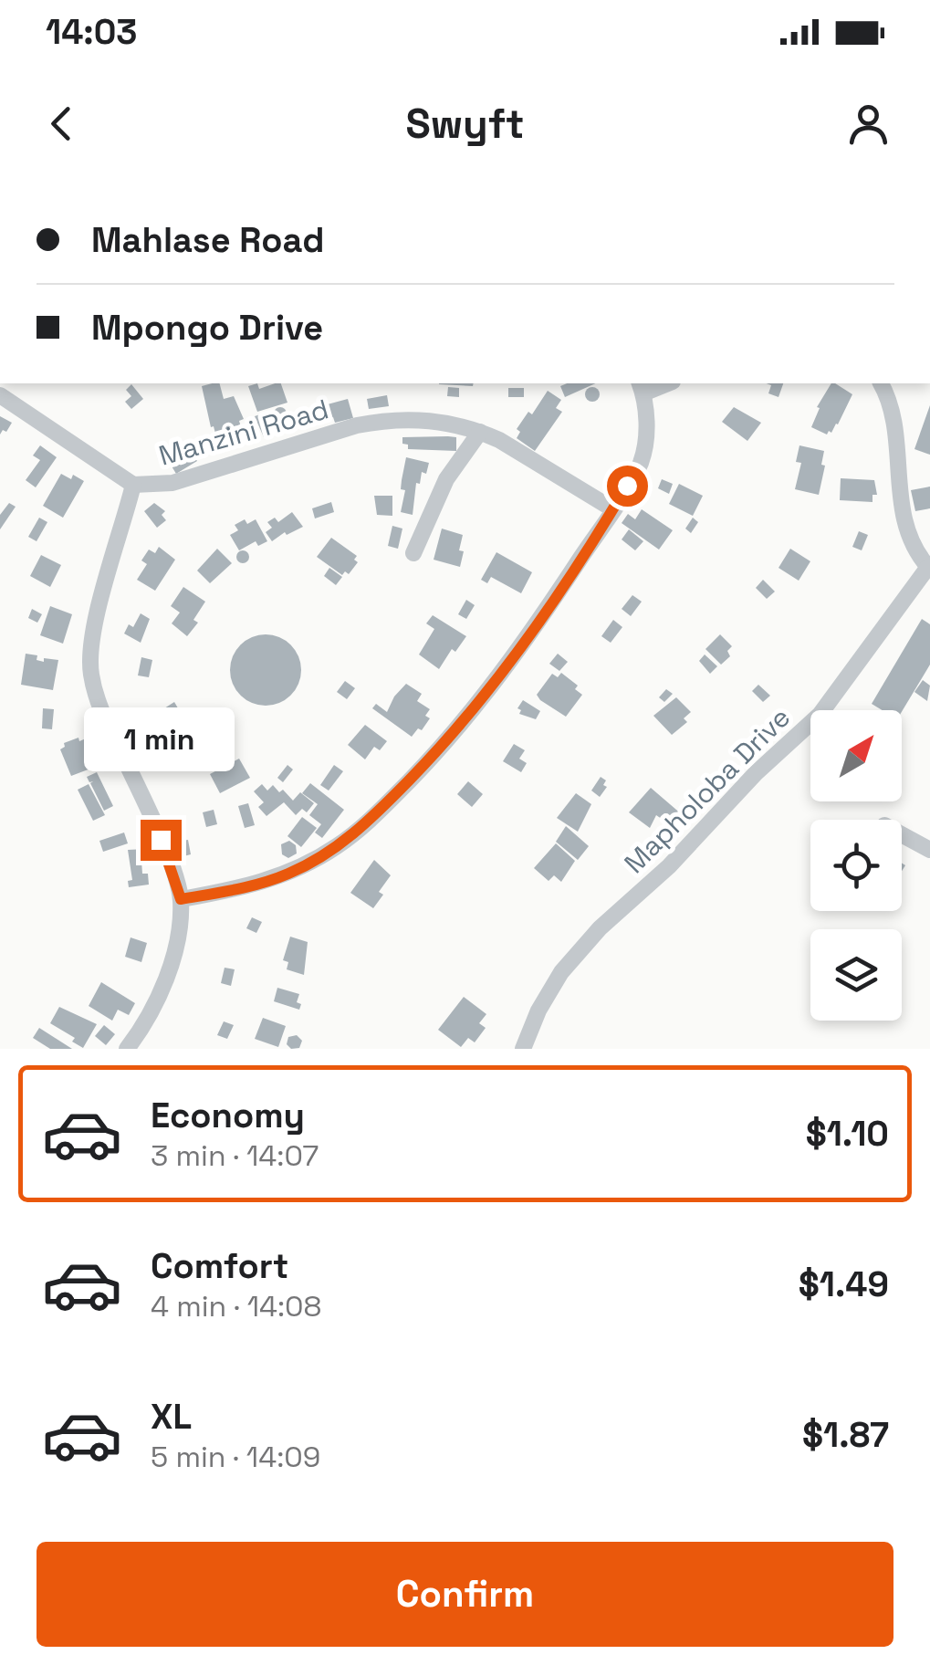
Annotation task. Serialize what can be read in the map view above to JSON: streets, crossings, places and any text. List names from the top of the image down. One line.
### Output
{"streets":{"street":["Manzini Road","Mapholoba Drive"]},"north":"top right","page":{"status":"14:03","header":"Swyft","banner":["Mahlase Road","Mpongo Drive"],"bubble":"1 min","list":[{"name":"Economy","note":"3 min · 14:07","value":"$1.10"},{"name":"Comfort","note":"4 min · 14:08","value":"$1.49"},{"name":"XL","note":"5 min · 14:09","value":"$1.87"}],"buttons":"Confirm"}}
